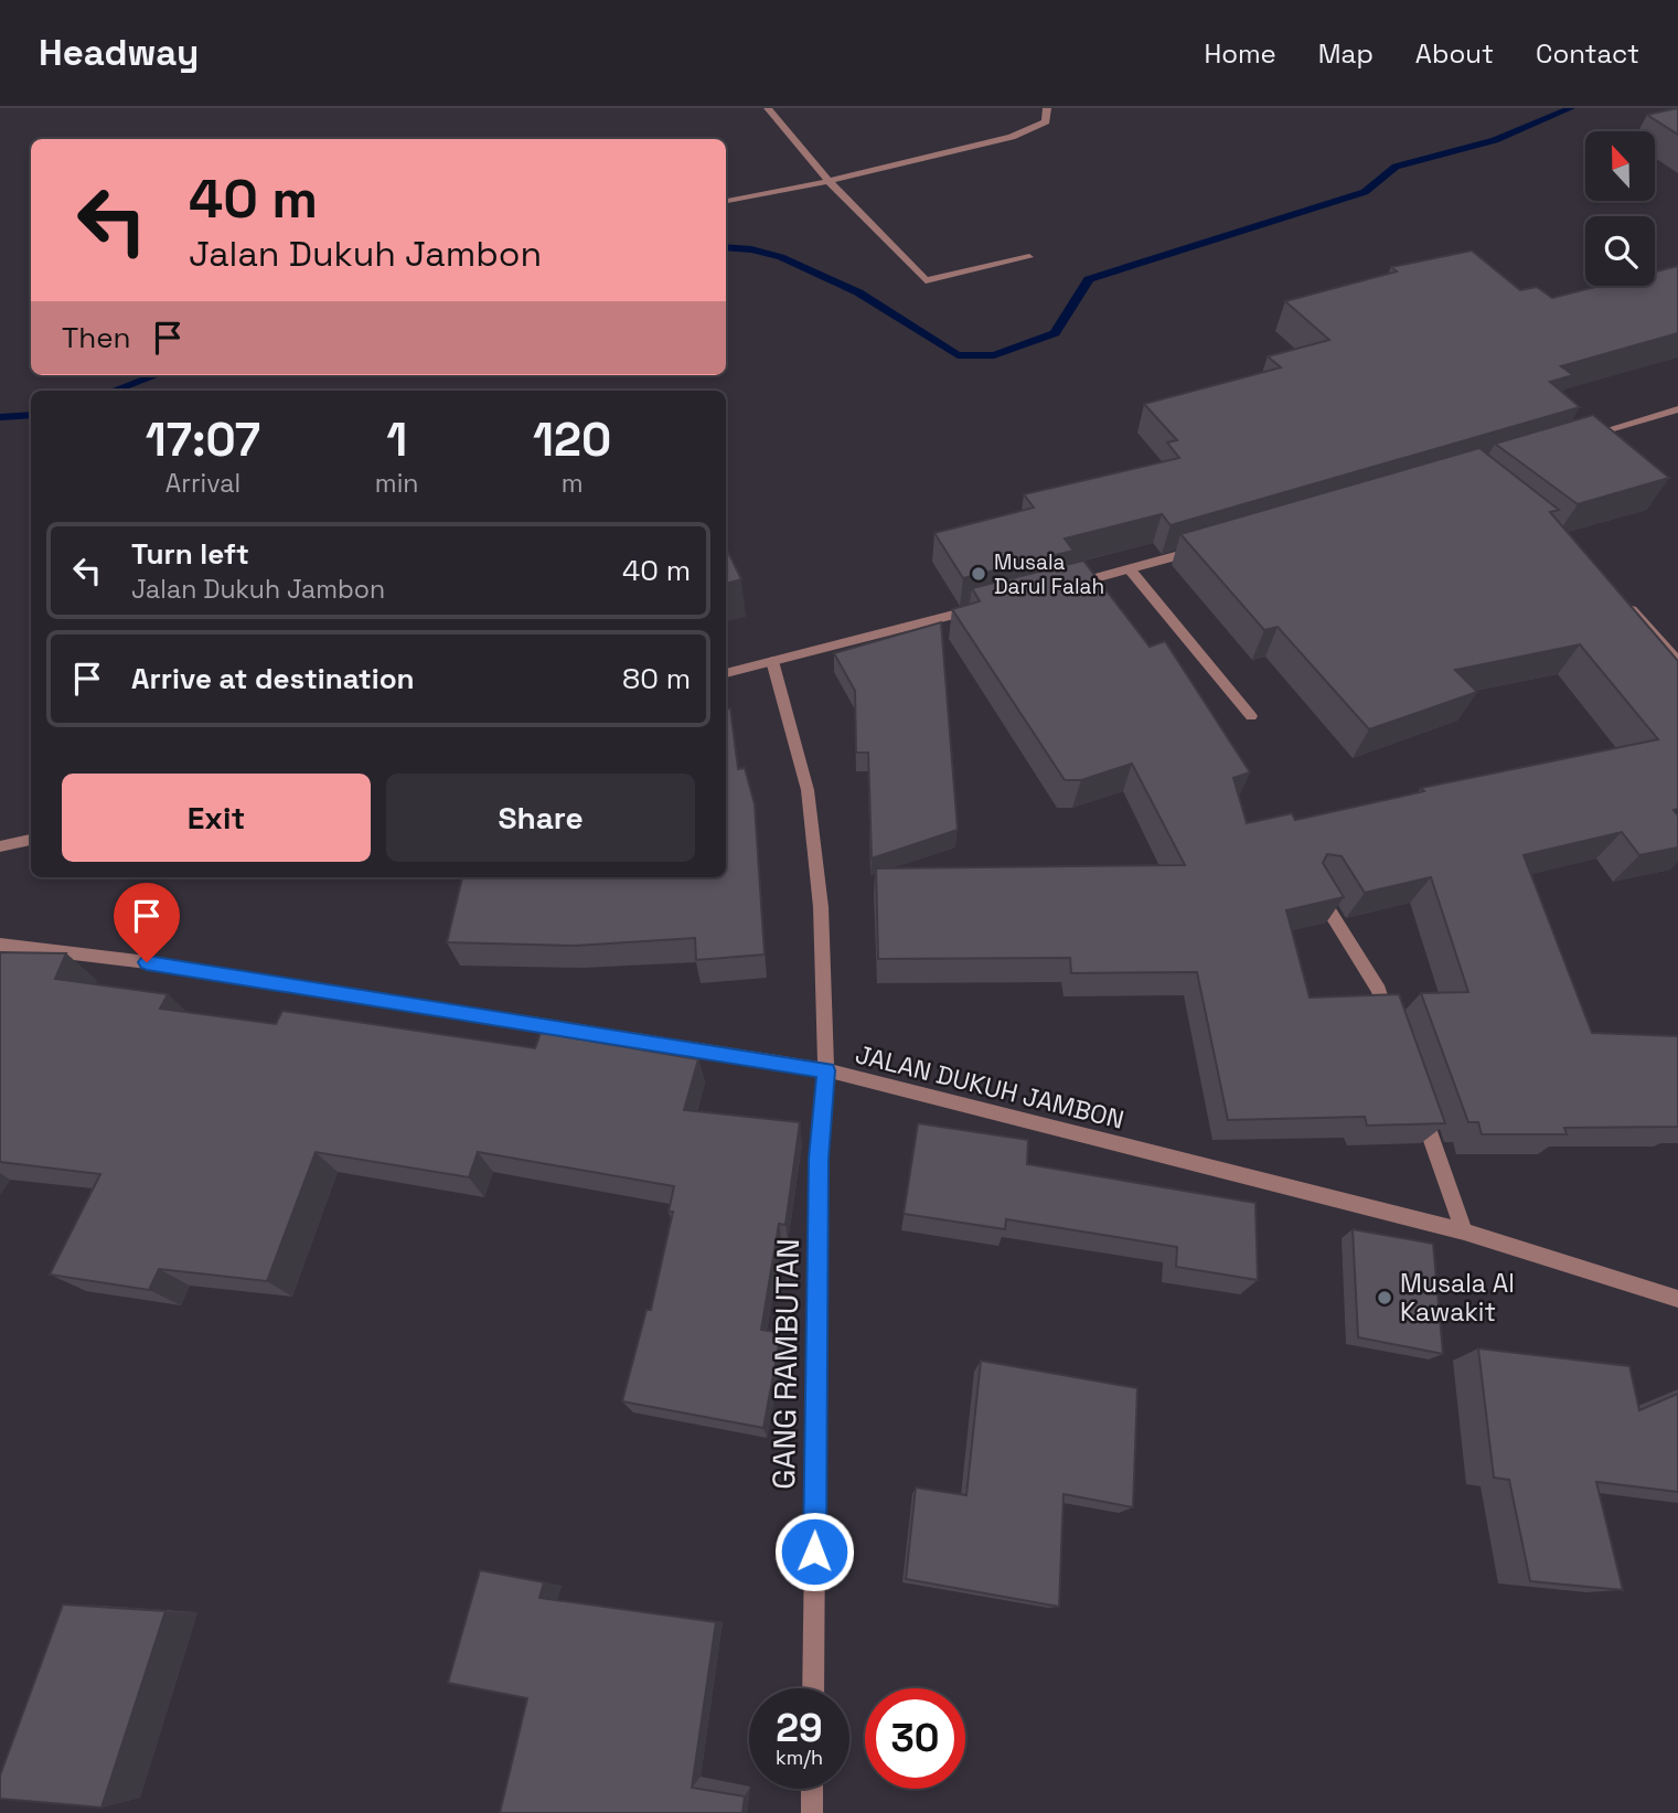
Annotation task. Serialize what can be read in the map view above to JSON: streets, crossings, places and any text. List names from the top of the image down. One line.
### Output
{"streets":{"street":["JALAN DUKUH JAMBON","GANG RAMBUTAN"]},"crossings":[["JALAN DUKUH JAMBON","GANG RAMBUTAN"]],"places":["Musala Darul Falah","Musala Al Kawakit"],"north":"top","page":{"header":"Headway","nav":["Home","Map","About","Contact"],"turn":["40 m","Jalan Dukuh Jambon"],"then":"Then","eta":["17:07","Arrival","1","min","120","m"],"list":[{"name":"Turn left","note":"Jalan Dukuh Jambon","value":"40 m"},{"name":"Arrive at destination","value":"80 m"}],"buttons":["Exit","Share"],"speed":"29 km/h","limit":"30"}}
